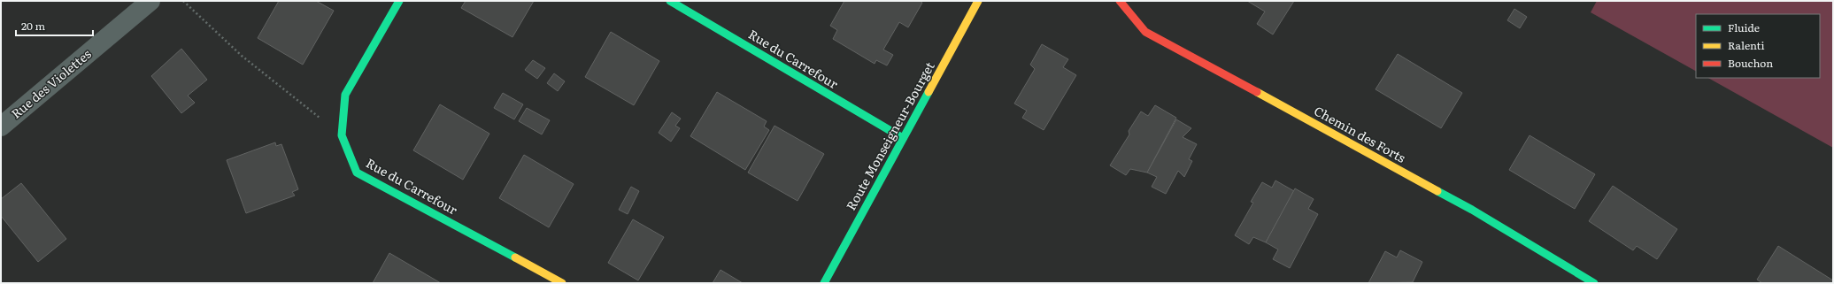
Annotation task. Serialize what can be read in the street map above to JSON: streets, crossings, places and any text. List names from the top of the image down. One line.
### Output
{"streets":{"street":["Rue du Carrefour","Rue des Violettes","Chemin des Forts","Route Monseigneur-Bourget"]},"crossings":[["Rue du Carrefour","Route Monseigneur-Bourget"]],"legend":["Fluide","Ralenti","Bouchon"],"scale_bar":"20 m"}
